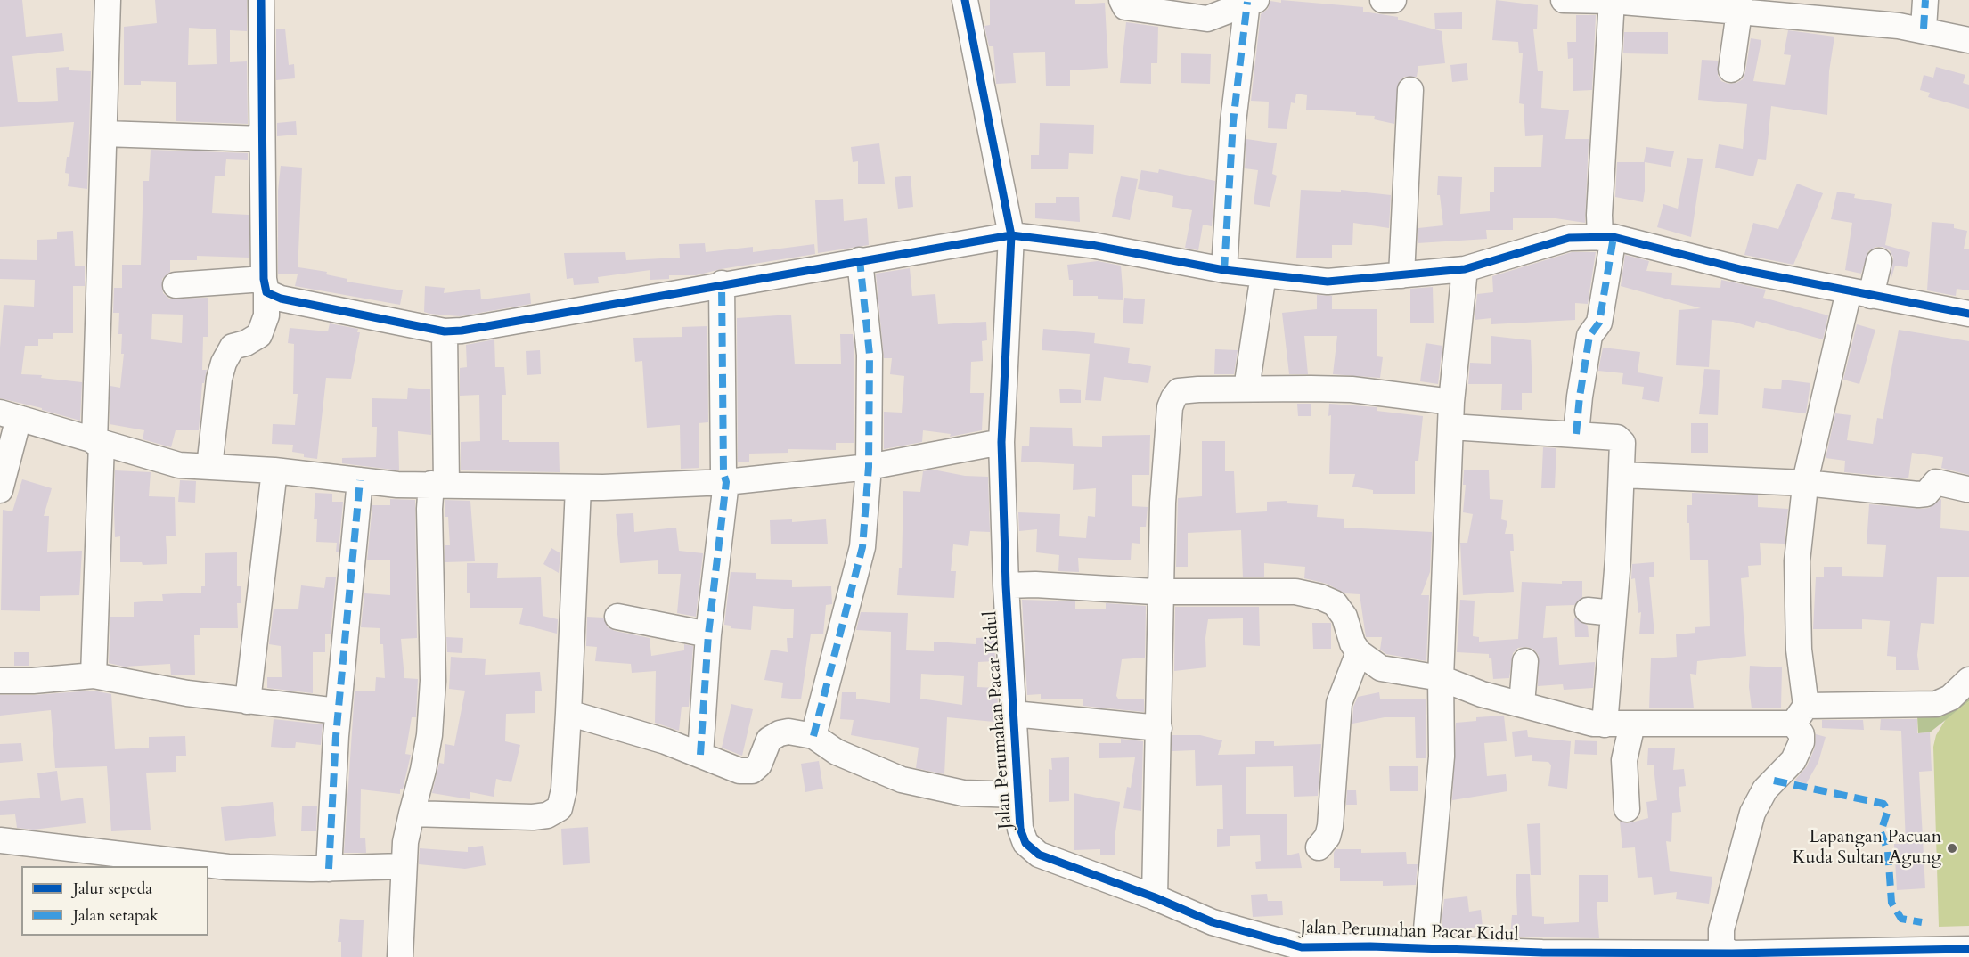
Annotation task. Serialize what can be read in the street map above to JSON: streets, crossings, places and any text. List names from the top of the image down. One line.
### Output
{"streets":{"street":["Jalan Perumahan Pacar Kidul"]},"places":["Lapangan Pacuan Kuda Sultan Agung"],"legend":["Jalur sepeda","Jalan setapak"]}
